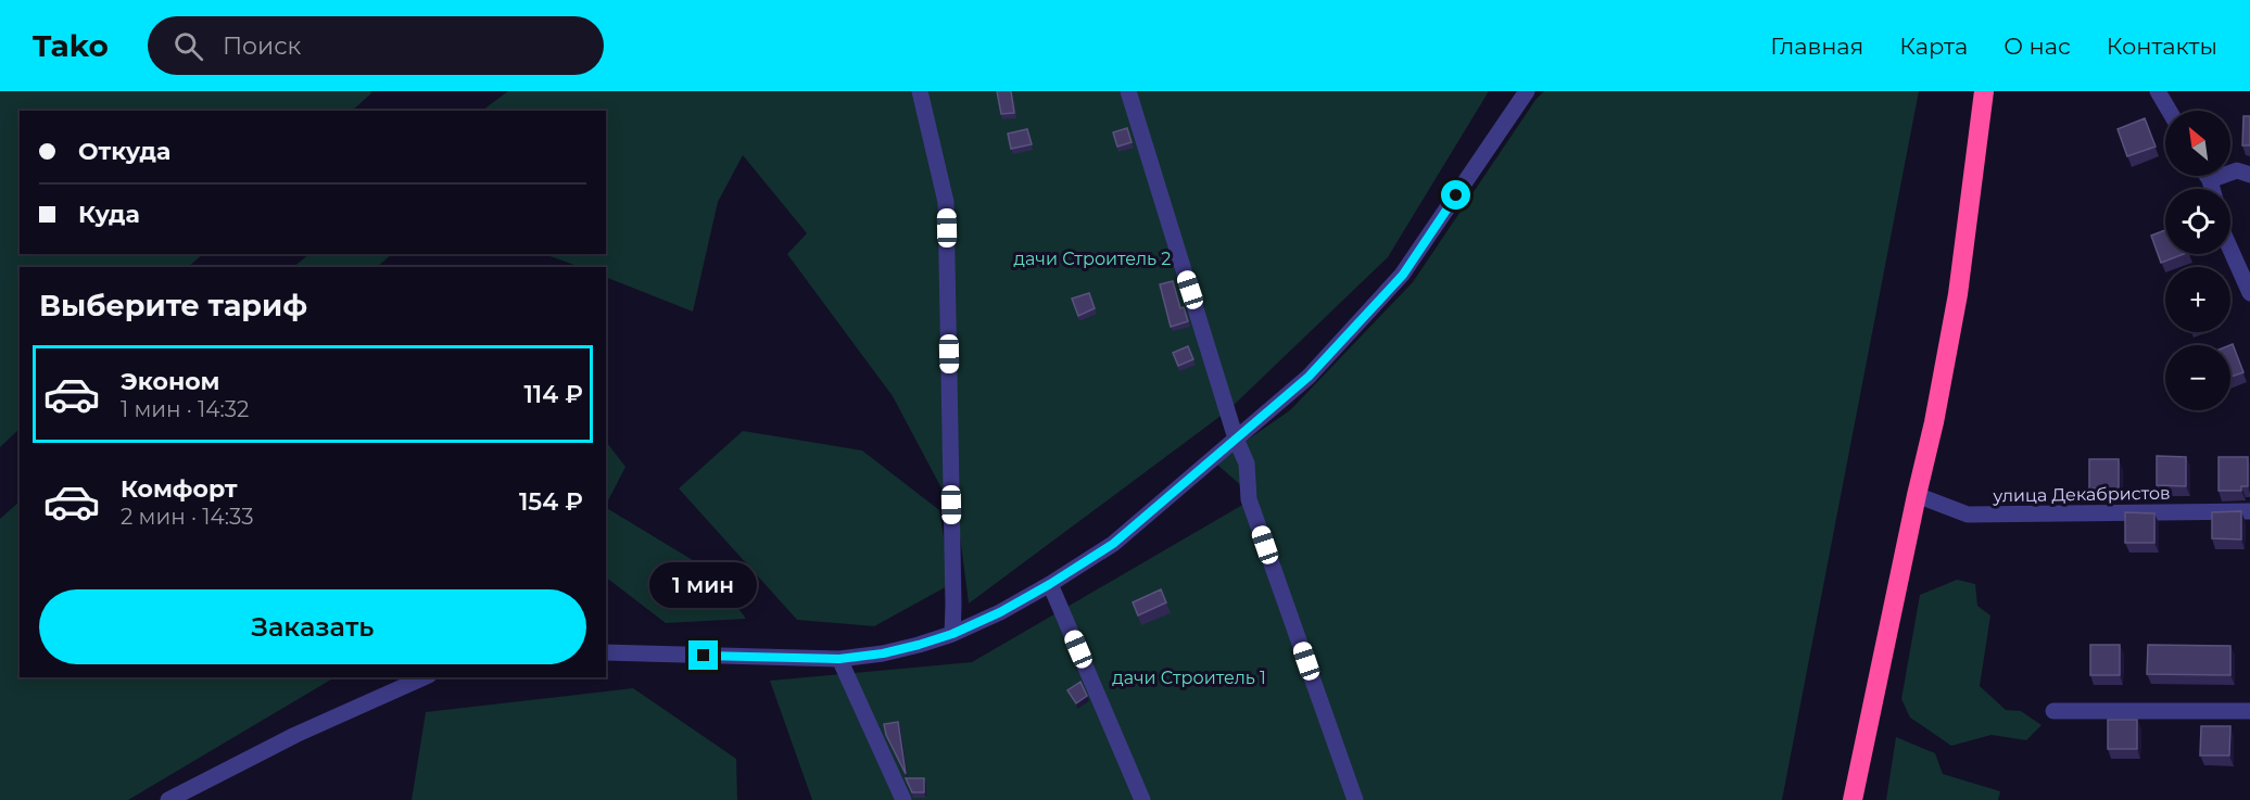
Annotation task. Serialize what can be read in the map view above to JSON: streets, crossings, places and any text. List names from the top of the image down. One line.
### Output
{"streets":{"street":["улица Декабристов"]},"parks":["дачи Строитель 2","дачи Строитель 1"],"north":"top left","page":{"header":"Tako","search":"Поиск","nav":["Главная","Карта","О нас","Контакты"],"map_buttons":["+","−"],"banner":["Откуда","Куда"],"heading":"Выберите тариф","list":[{"name":"Эконом","note":"1 мин · 14:32","value":"114 ₽"},{"name":"Комфорт","note":"2 мин · 14:33","value":"154 ₽"}],"bubble":"1 мин","buttons":"Заказать"}}
